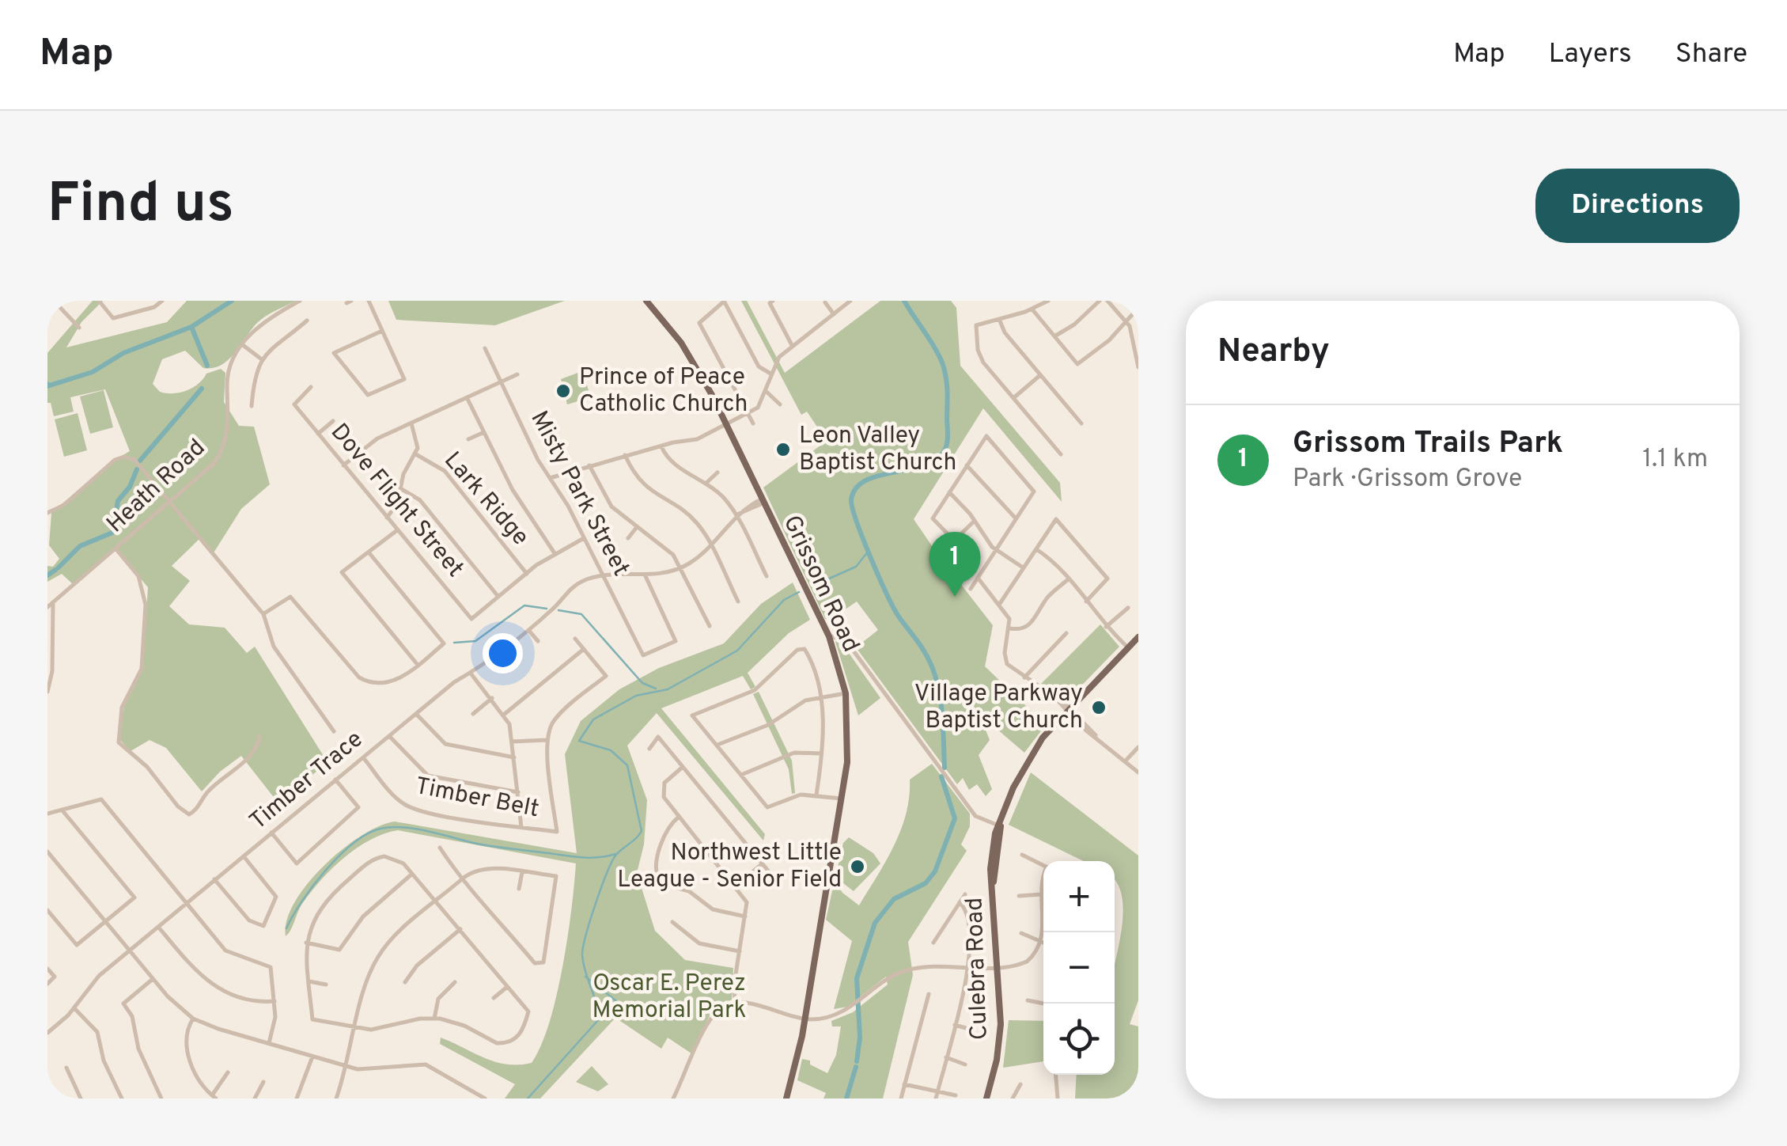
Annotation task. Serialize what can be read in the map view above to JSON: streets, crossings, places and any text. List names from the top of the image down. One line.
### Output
{"streets":{"main road":["Grissom Road","Culebra Road"],"street":["Heath Road","Misty Park Street","Lark Ridge","Dove Flight Street","Timber Trace","Timber Belt"]},"crossings":[["Misty Park Street","Timber Trace"],["Timber Trace","Timber Belt"]],"parks":["Oscar E. Perez Memorial Park"],"places":["Prince of Peace Catholic Church","Leon Valley Baptist Church","Village Parkway Baptist Church","Northwest Little League - Senior Field"],"page":{"header":"Map","nav":["Map","Layers","Share"],"buttons":"Directions","title":"Find us","heading":"Nearby","list":[{"mark":"1","name":"Grissom Trails Park","note":"Park · Grissom Grove","value":"1.1 km"}],"pins":"1","map_buttons":["+","−"]}}
